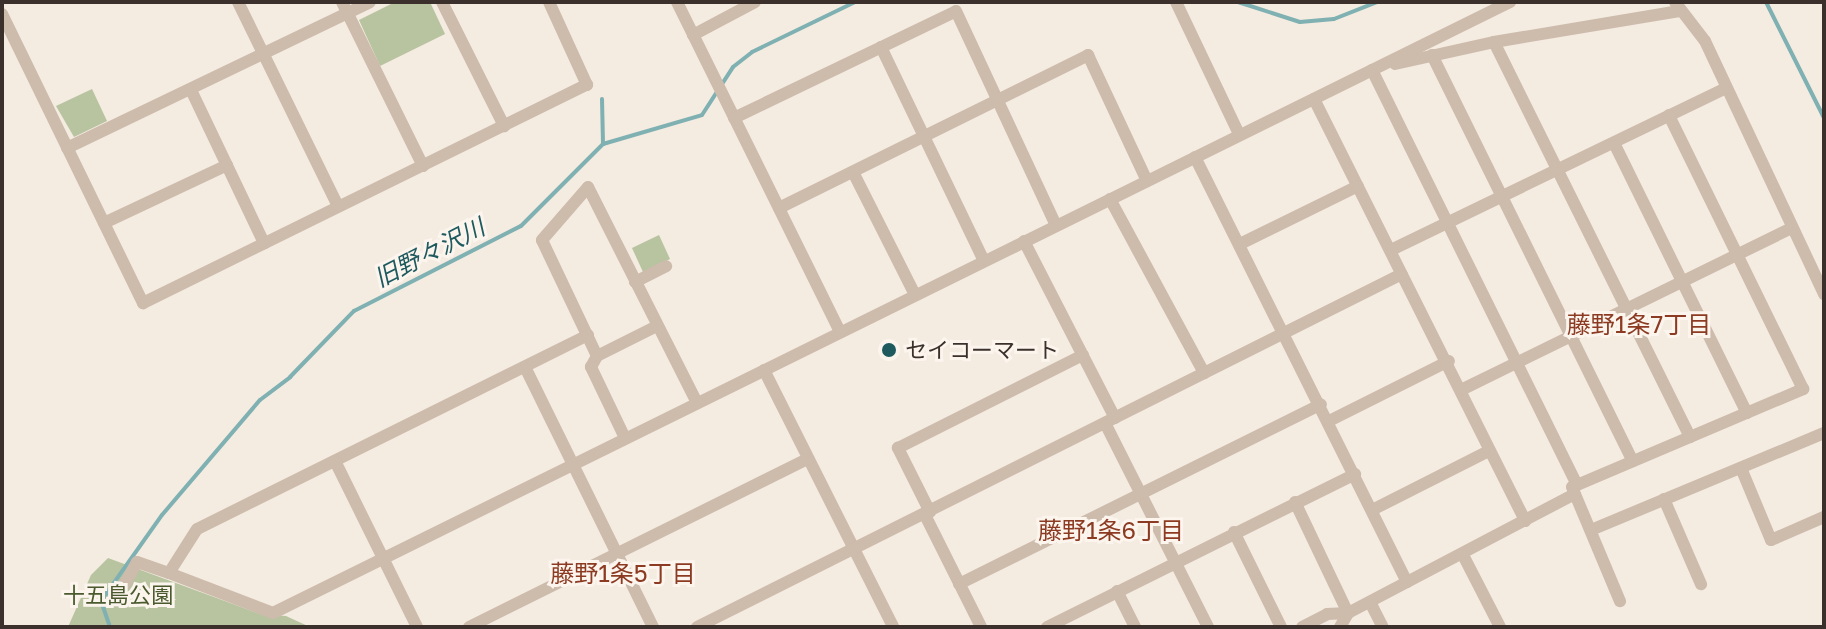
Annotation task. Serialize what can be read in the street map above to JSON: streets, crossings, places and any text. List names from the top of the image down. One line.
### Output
{"districts":["藤野1条7丁目","藤野1条6丁目","藤野1条5丁目"],"water":["旧野々沢川"],"parks":["十五島公園"],"places":["セイコーマート"]}
